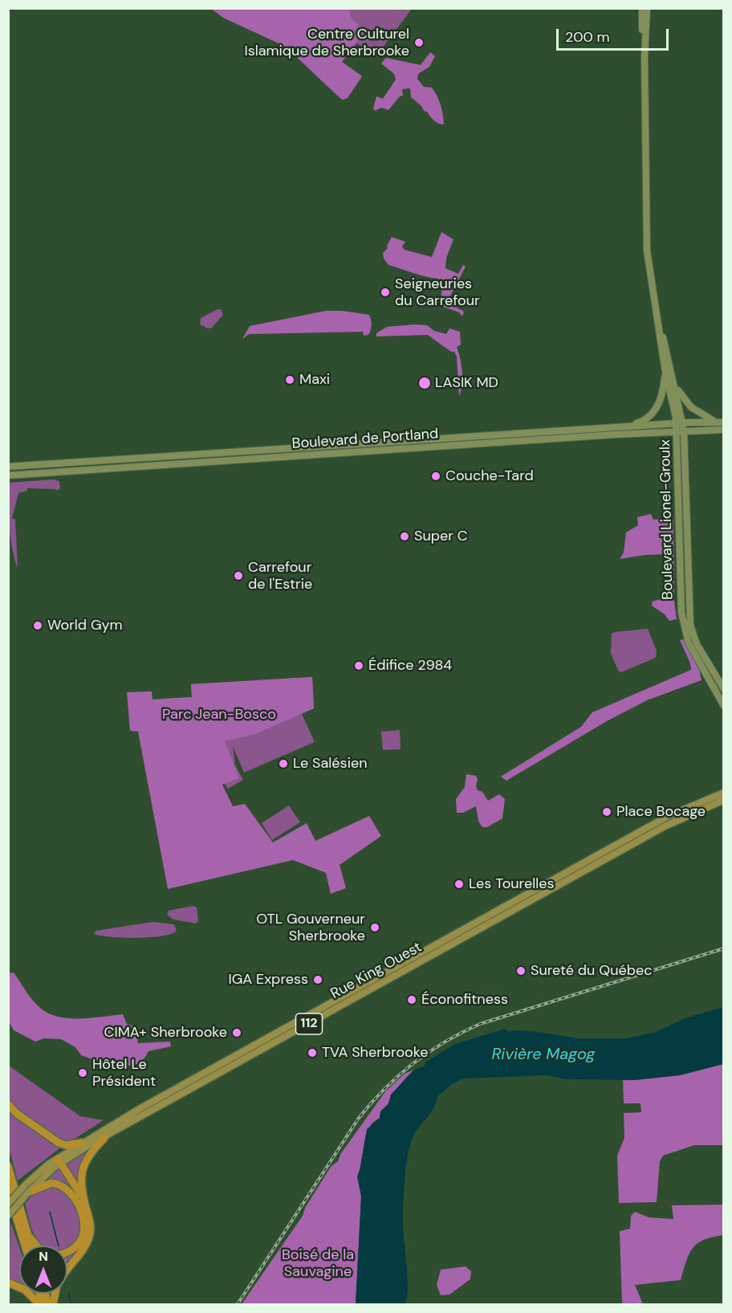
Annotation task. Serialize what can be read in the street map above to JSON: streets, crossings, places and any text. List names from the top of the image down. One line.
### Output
{"streets":{"main road":["Boulevard de Portland","Boulevard Lionel-Groulx","Rue King Ouest","112"]},"crossings":[["Boulevard de Portland","Boulevard Lionel-Groulx"]],"water":["Rivière Magog"],"parks":["Parc Jean-Bosco","Boisé de la Sauvagine"],"places":["Centre Culturel Islamique de Sherbrooke","Seigneuries du Carrefour","Maxi","LASIK MD","Couche-Tard","Super C","Carrefour de l'Estrie","World Gym","Édifice 2984","Le Salésien","Place Bocage","Les Tourelles","OTL Gouverneur Sherbrooke","Sureté du Québec","IGA Express","Éconofitness","CIMA+ Sherbrooke","TVA Sherbrooke","Hôtel Le Président"],"scale_bar":"200 m","north":"top"}
